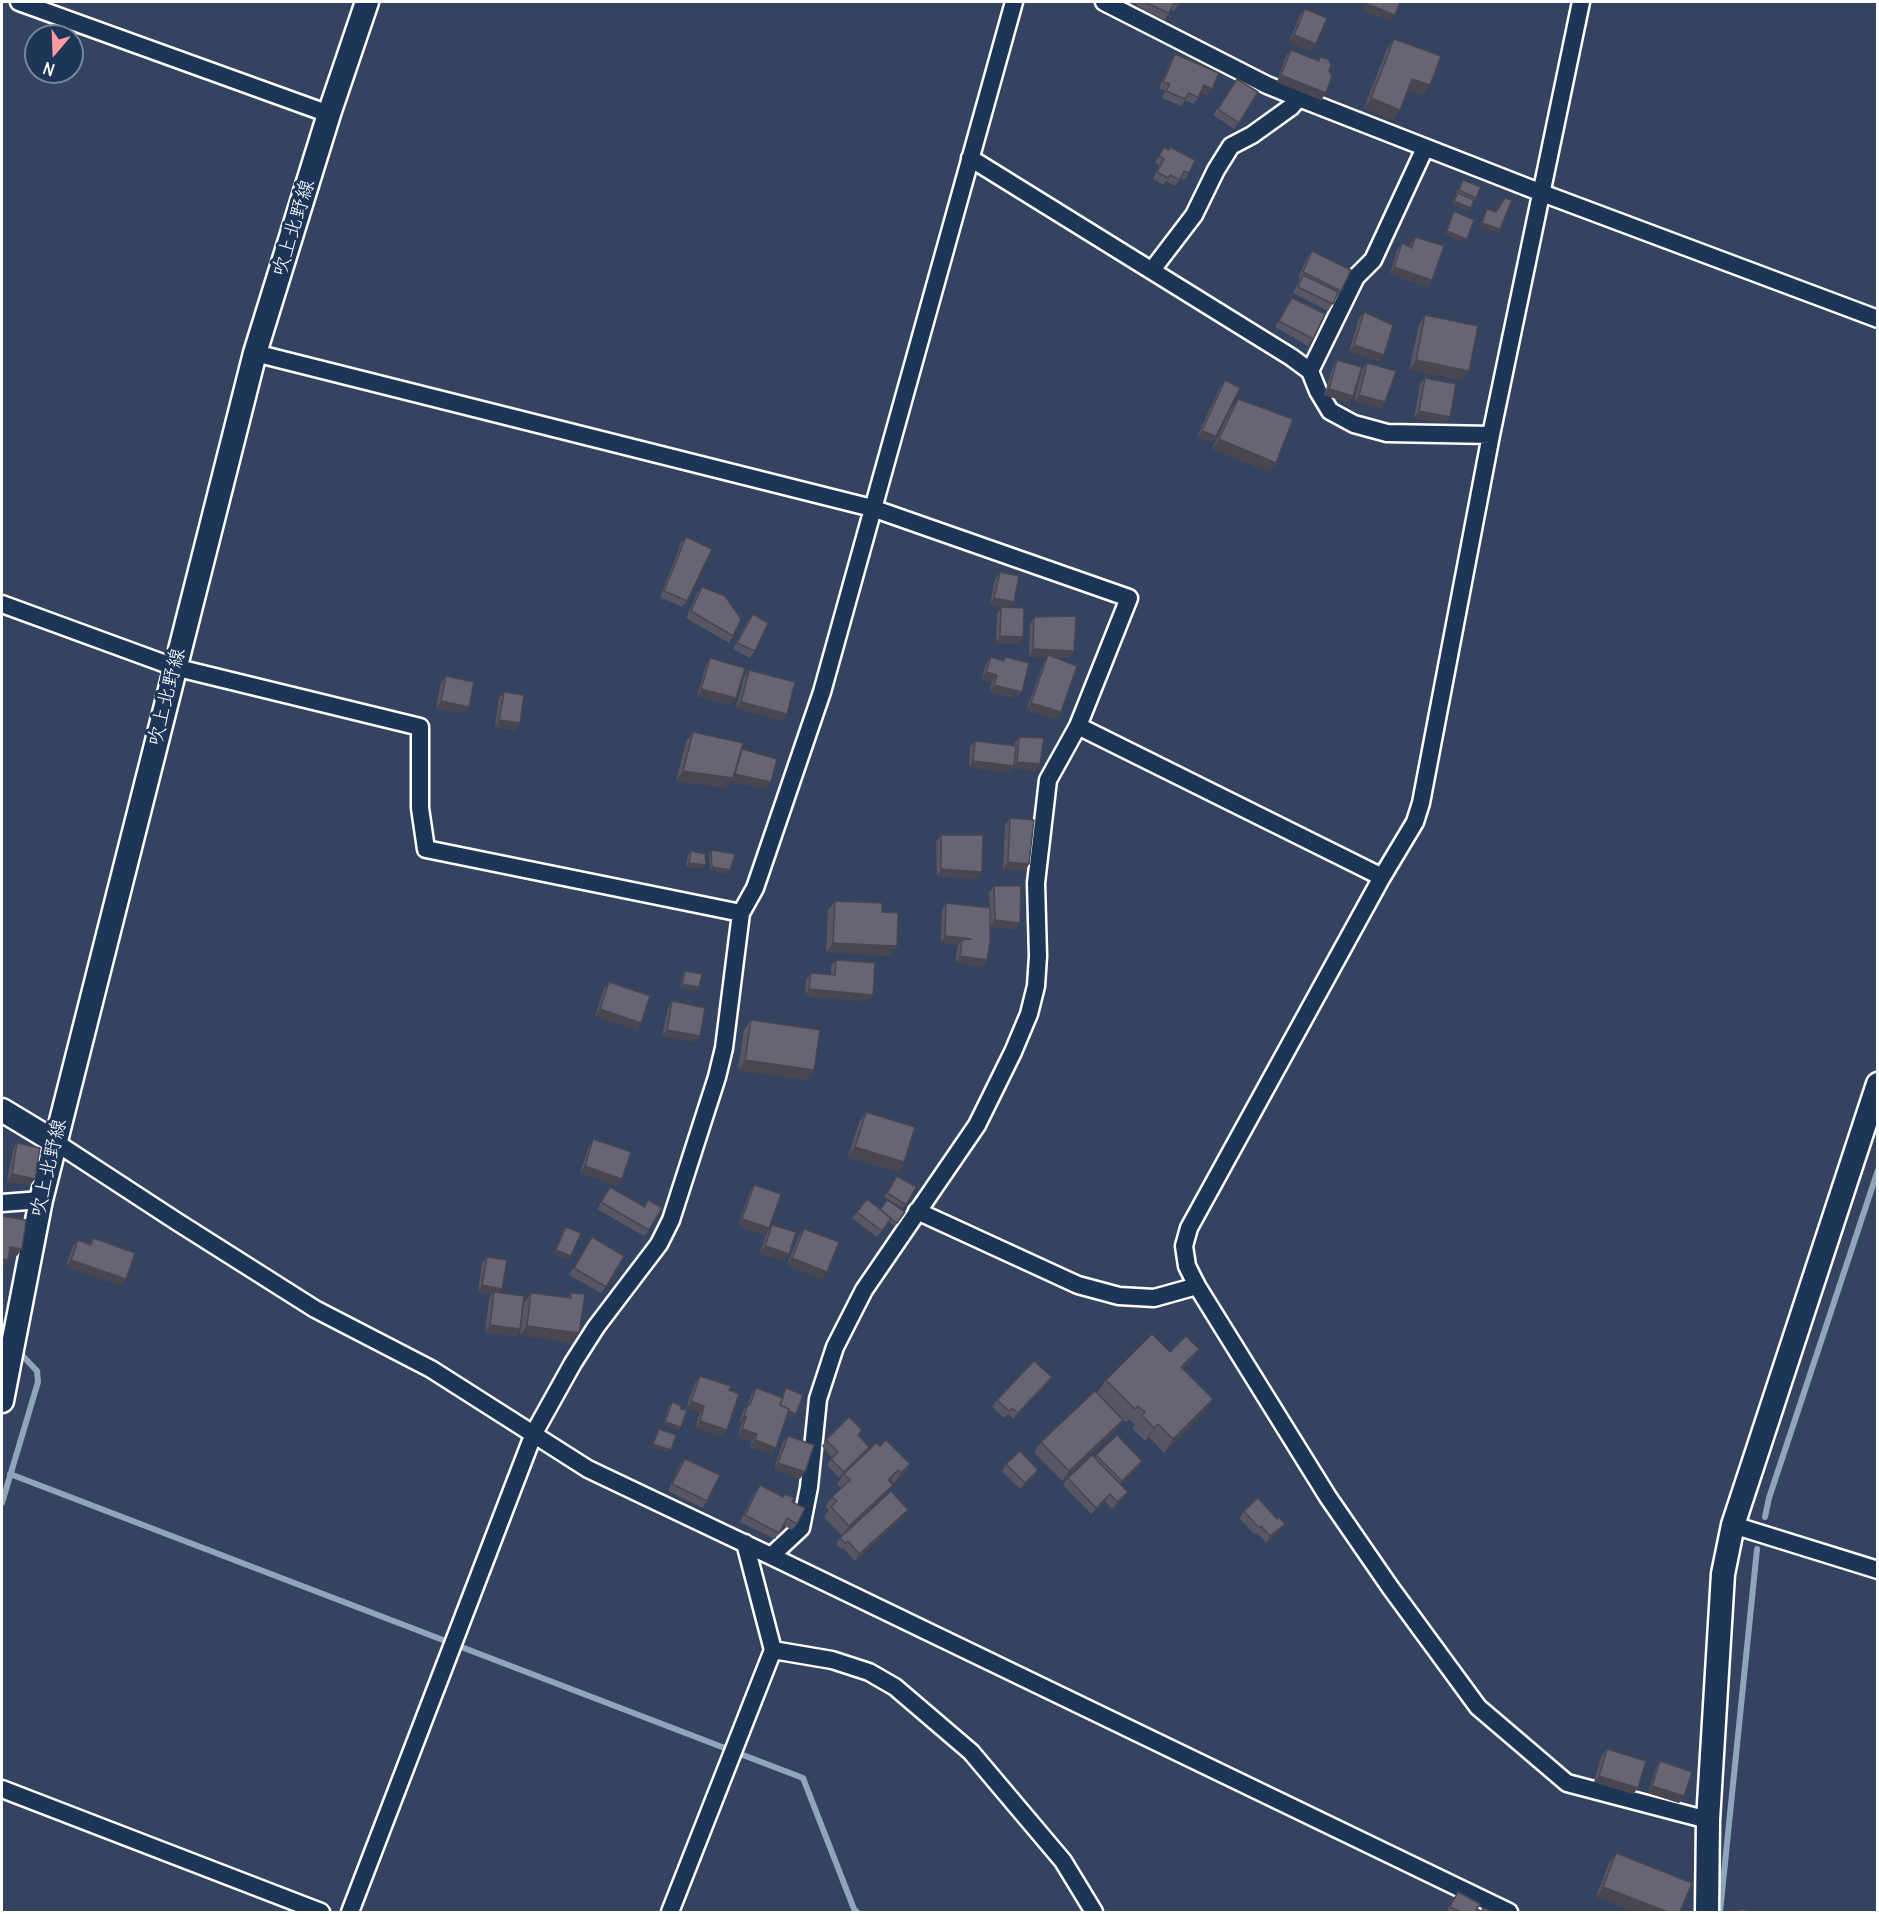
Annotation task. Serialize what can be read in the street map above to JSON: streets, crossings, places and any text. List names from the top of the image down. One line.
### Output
{"streets":{"main road":["吹上北野線"]},"north":"bottom"}
